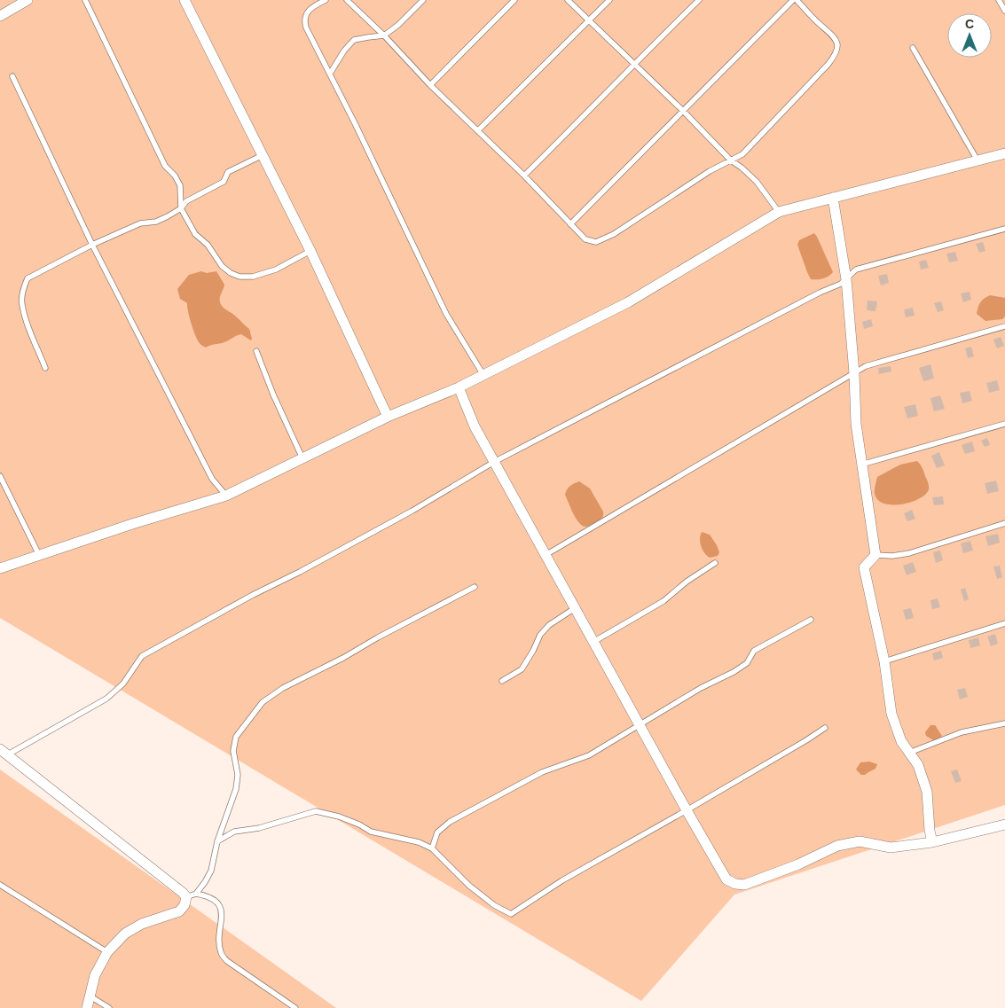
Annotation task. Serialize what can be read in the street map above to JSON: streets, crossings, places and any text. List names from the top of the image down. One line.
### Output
{"north":"top"}
